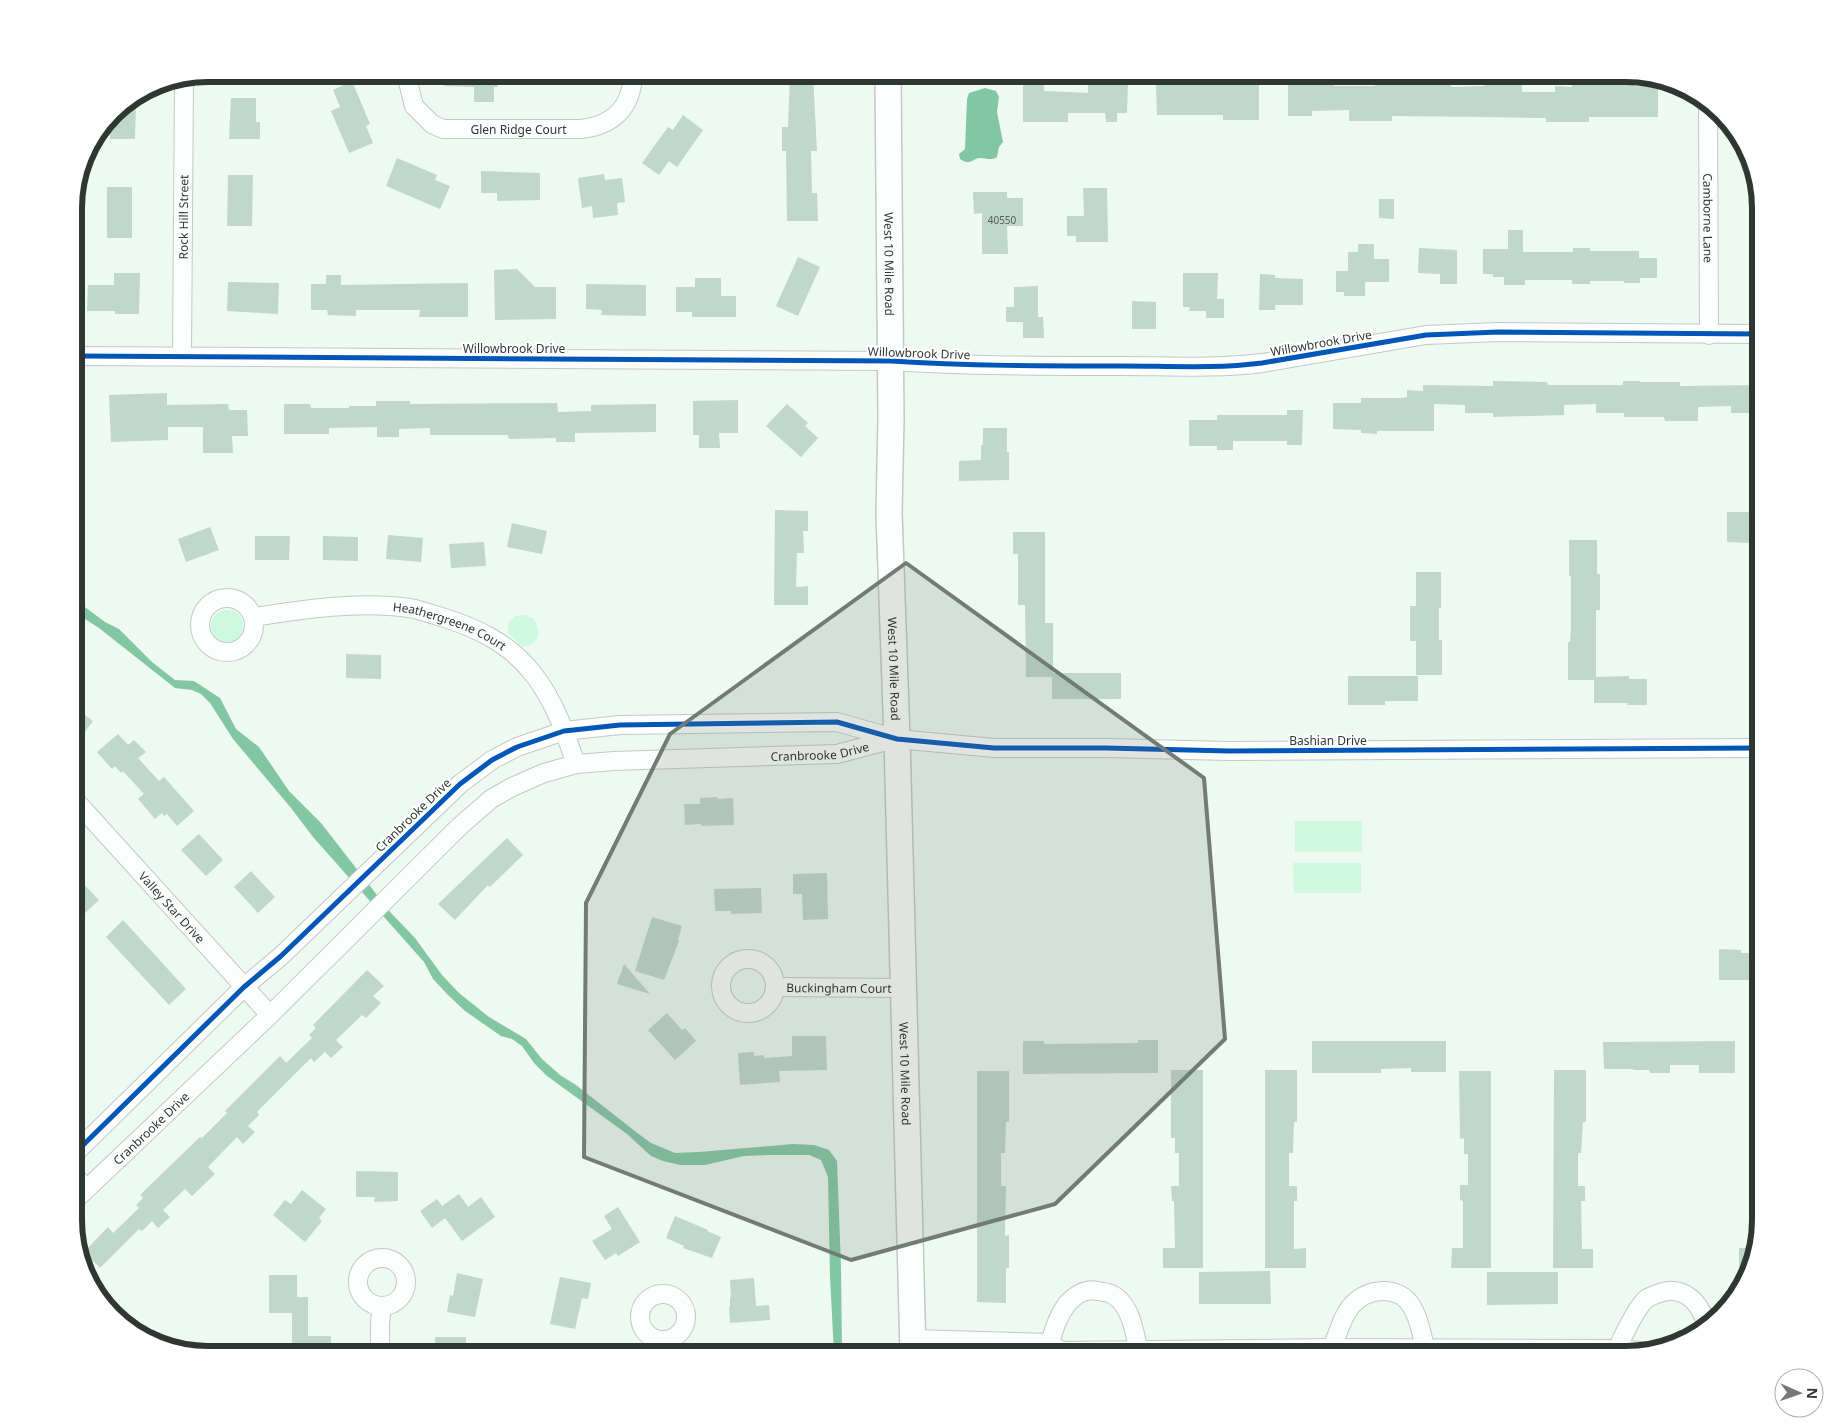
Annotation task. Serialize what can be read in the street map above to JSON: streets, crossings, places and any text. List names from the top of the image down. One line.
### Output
{"streets":{"main road":["West 10 Mile Road"],"street":["Glen Ridge Court","Rock Hill Street","Camborne Lane","Willowbrook Drive","Heathergreene Court","Bashian Drive","Cranbrooke Drive","Valley Star Drive","Buckingham Court"]},"crossings":[["Rock Hill Street","Willowbrook Drive"],["Camborne Lane","Willowbrook Drive"],["West 10 Mile Road","Willowbrook Drive"],["West 10 Mile Road","Bashian Drive"],["West 10 Mile Road","Cranbrooke Drive"],["West 10 Mile Road","Buckingham Court"],["Heathergreene Court","Cranbrooke Drive"],["Bashian Drive","Cranbrooke Drive"],["Cranbrooke Drive","Valley Star Drive"]],"house_numbers":["40550"],"north":"right"}
